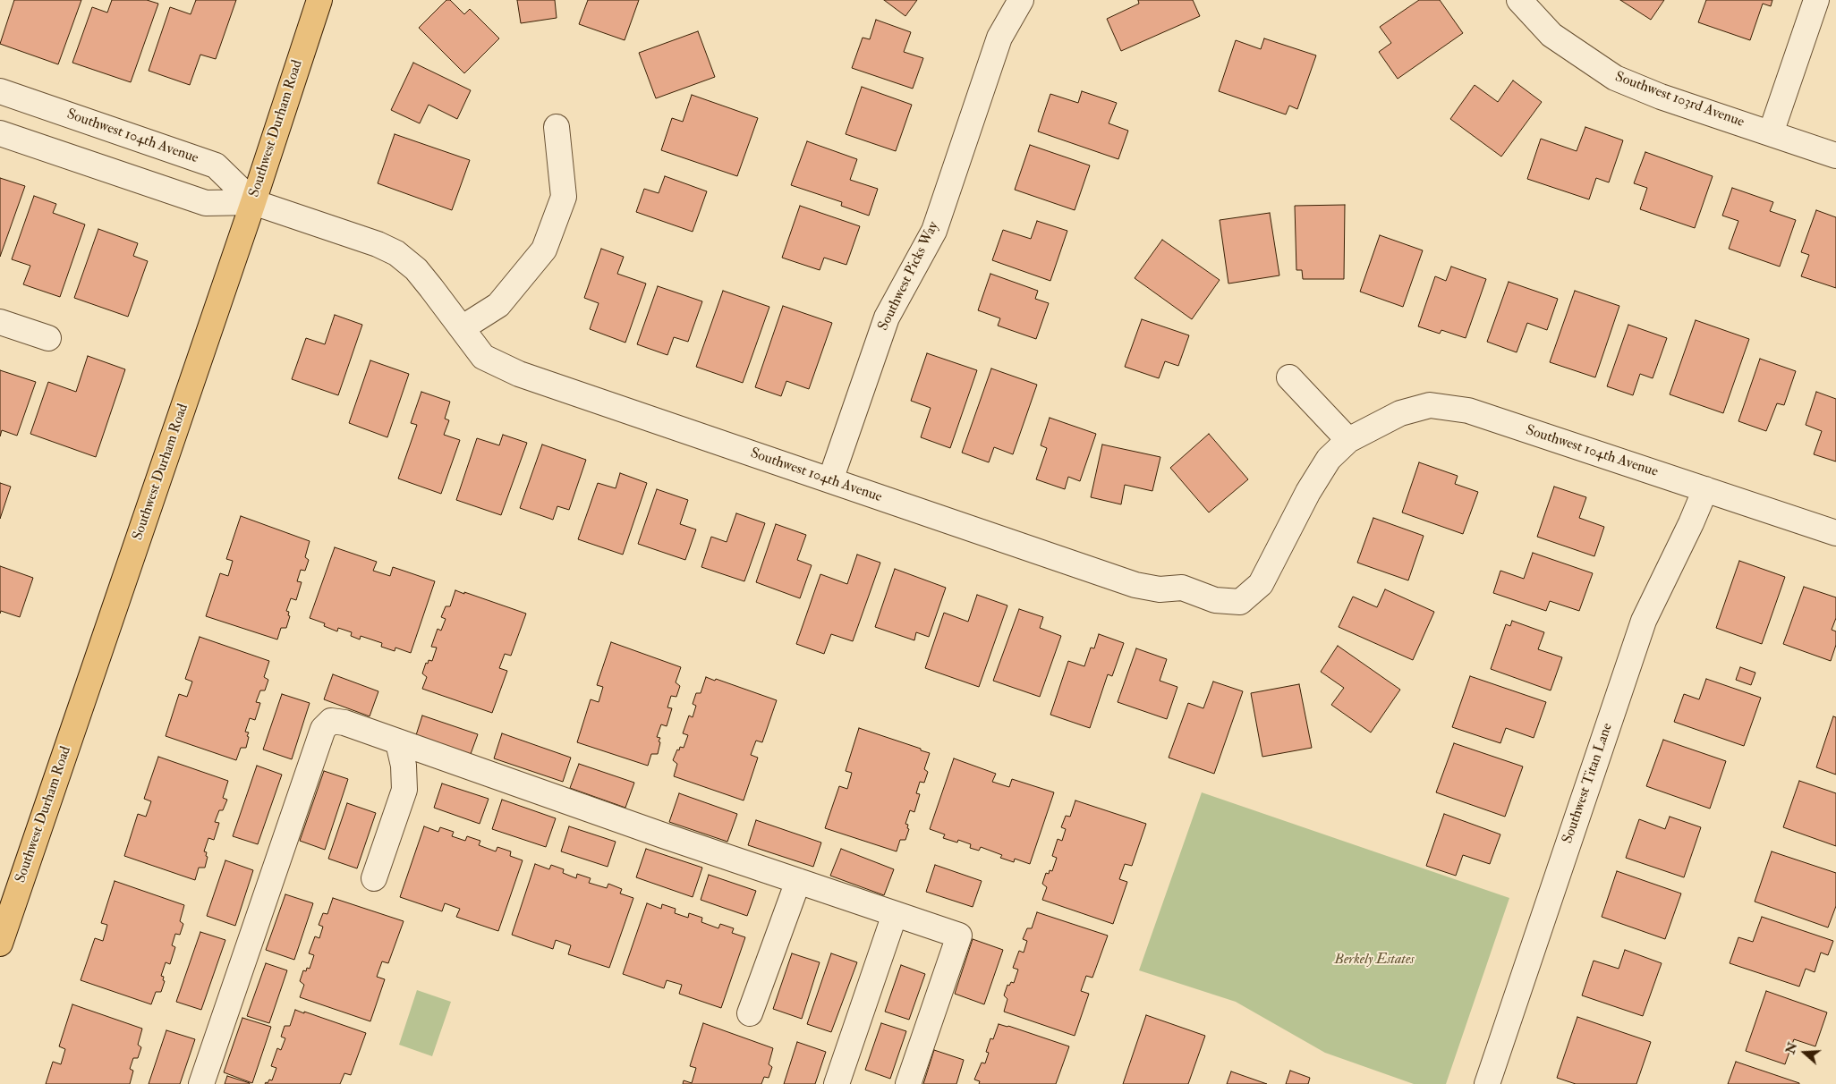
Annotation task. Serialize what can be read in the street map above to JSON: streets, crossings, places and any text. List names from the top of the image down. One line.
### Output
{"streets":{"main road":["Southwest Durham Road"],"street":["Southwest 103rd Avenue","Southwest 104th Avenue","Southwest Picks Way","Southwest Titan Lane"]},"crossings":[["Southwest Durham Road","Southwest 104th Avenue"],["Southwest 104th Avenue","Southwest Picks Way"],["Southwest 104th Avenue","Southwest Titan Lane"]],"parks":["Berkely Estates"],"north":"left"}
